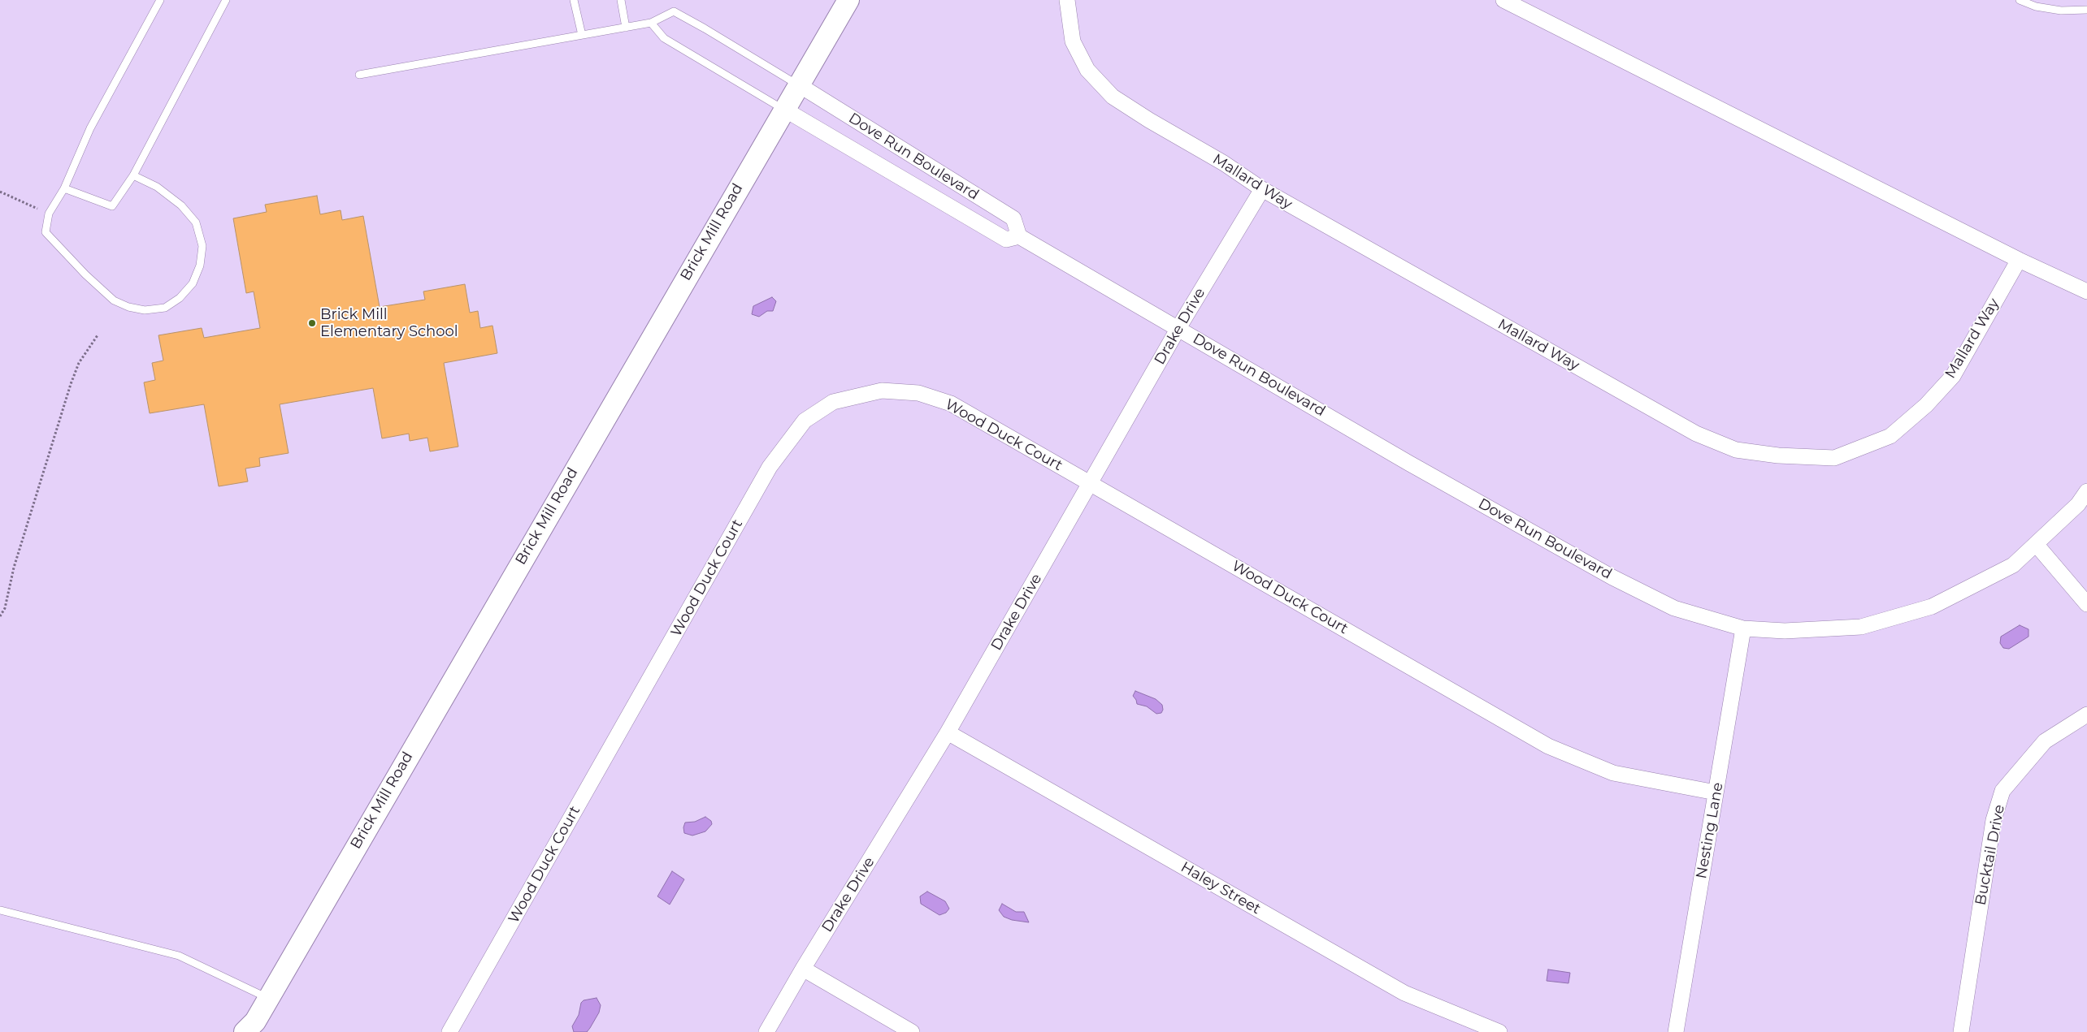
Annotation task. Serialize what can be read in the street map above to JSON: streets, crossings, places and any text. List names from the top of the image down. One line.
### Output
{"streets":{"street":["Dove Run Boulevard","Mallard Way","Brick Mill Road","Drake Drive","Wood Duck Court","Nesting Lane","Bucktail Drive","Haley Street"]},"crossings":[["Dove Run Boulevard","Brick Mill Road"],["Dove Run Boulevard","Drake Drive"],["Dove Run Boulevard","Nesting Lane"],["Mallard Way","Drake Drive"],["Drake Drive","Wood Duck Court"],["Drake Drive","Haley Street"],["Wood Duck Court","Nesting Lane"]],"places":["Brick Mill Elementary School"]}
